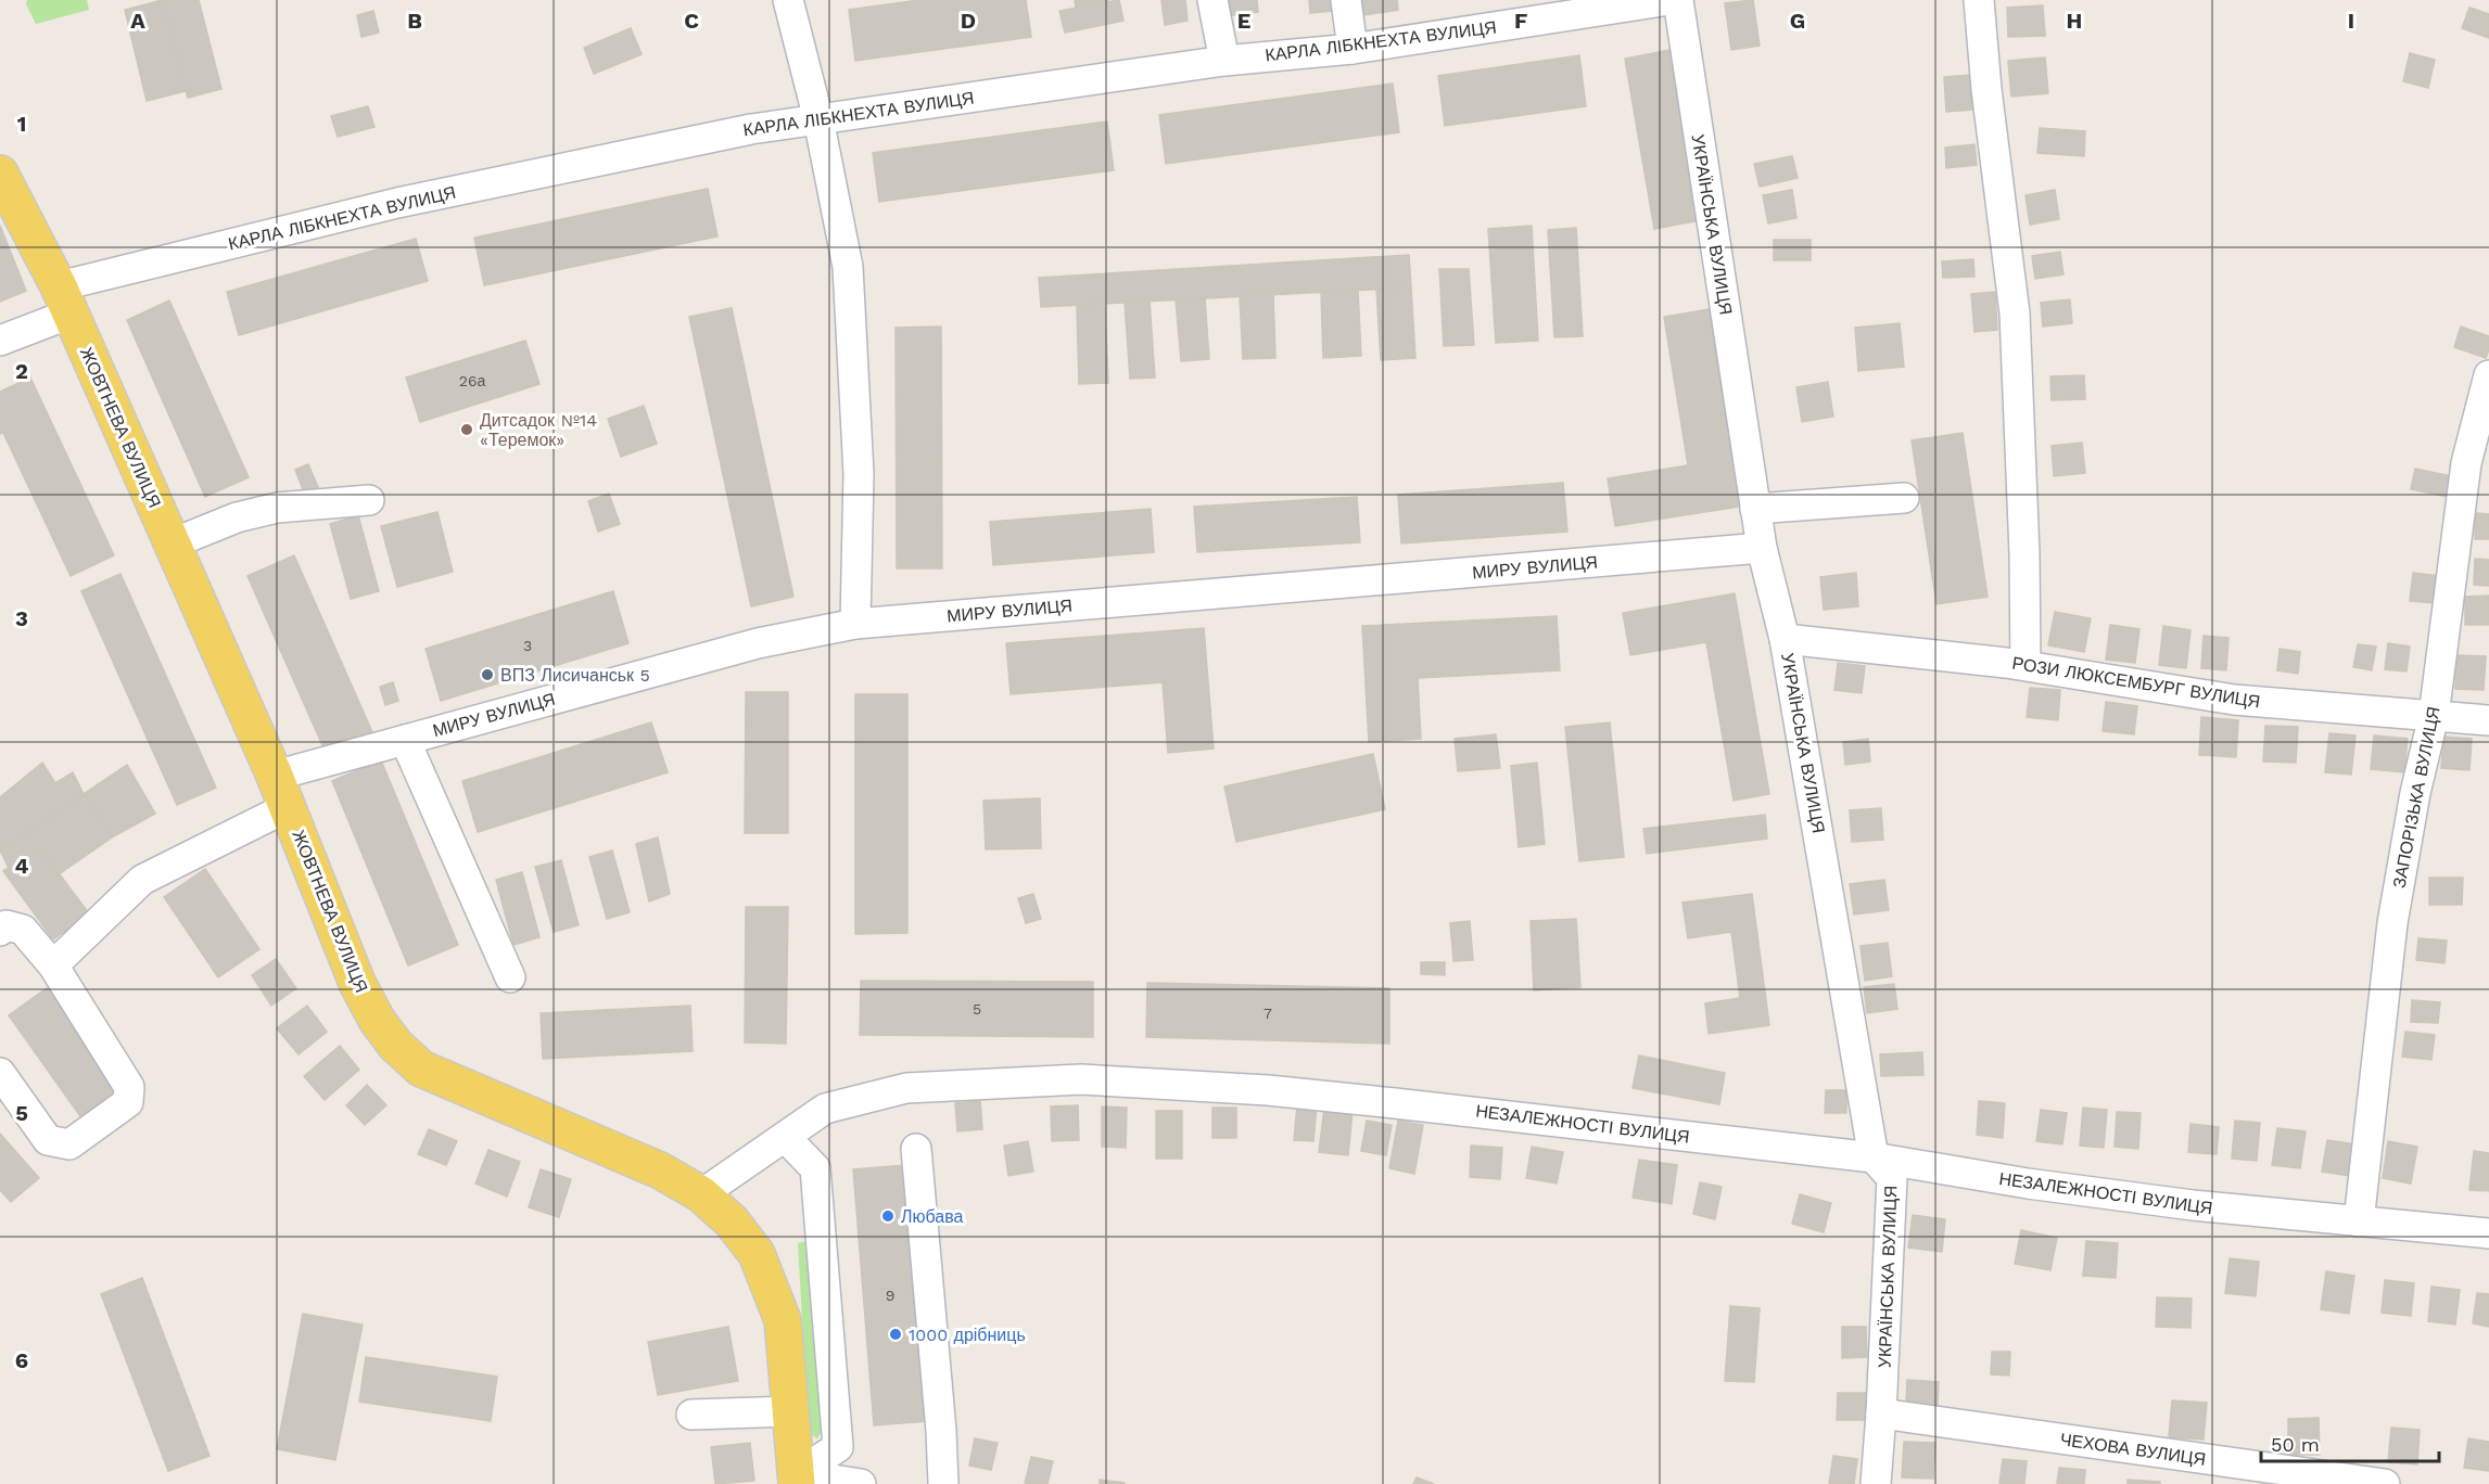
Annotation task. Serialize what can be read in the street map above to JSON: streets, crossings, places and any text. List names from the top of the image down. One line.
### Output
{"streets":{"main road":["ЖОВТНЕВА ВУЛИЦЯ"],"street":["КАРЛА ЛІБКНЕХТА ВУЛИЦЯ","УКРАЇНСЬКА ВУЛИЦЯ","МИРУ ВУЛИЦЯ","РОЗИ ЛЮКСЕМБУРГ ВУЛИЦЯ","ЗАПОРІЗЬКА ВУЛИЦЯ","НЕЗАЛЕЖНОСТІ ВУЛИЦЯ","ЧЕХОВА ВУЛИЦЯ"]},"crossings":[["КАРЛА ЛІБКНЕХТА ВУЛИЦЯ","ЖОВТНЕВА ВУЛИЦЯ"],["УКРАЇНСЬКА ВУЛИЦЯ","МИРУ ВУЛИЦЯ"],["УКРАЇНСЬКА ВУЛИЦЯ","РОЗИ ЛЮКСЕМБУРГ ВУЛИЦЯ"],["УКРАЇНСЬКА ВУЛИЦЯ","НЕЗАЛЕЖНОСТІ ВУЛИЦЯ"],["УКРАЇНСЬКА ВУЛИЦЯ","ЧЕХОВА ВУЛИЦЯ"],["ЖОВТНЕВА ВУЛИЦЯ","МИРУ ВУЛИЦЯ"],["ЖОВТНЕВА ВУЛИЦЯ","НЕЗАЛЕЖНОСТІ ВУЛИЦЯ"],["РОЗИ ЛЮКСЕМБУРГ ВУЛИЦЯ","ЗАПОРІЗЬКА ВУЛИЦЯ"],["ЗАПОРІЗЬКА ВУЛИЦЯ","НЕЗАЛЕЖНОСТІ ВУЛИЦЯ"]],"places":["Дитсадок №14 «Теремок»","ВПЗ Лисичанськ 5","Любава","1000 дрібниць"],"house_numbers":["26а","3","5","7","9"],"scale_bar":"50 m","grid":{"columns":["A","B","C","D","E","F","G","H","I"],"rows":["1","2","3","4","5","6"]}}
